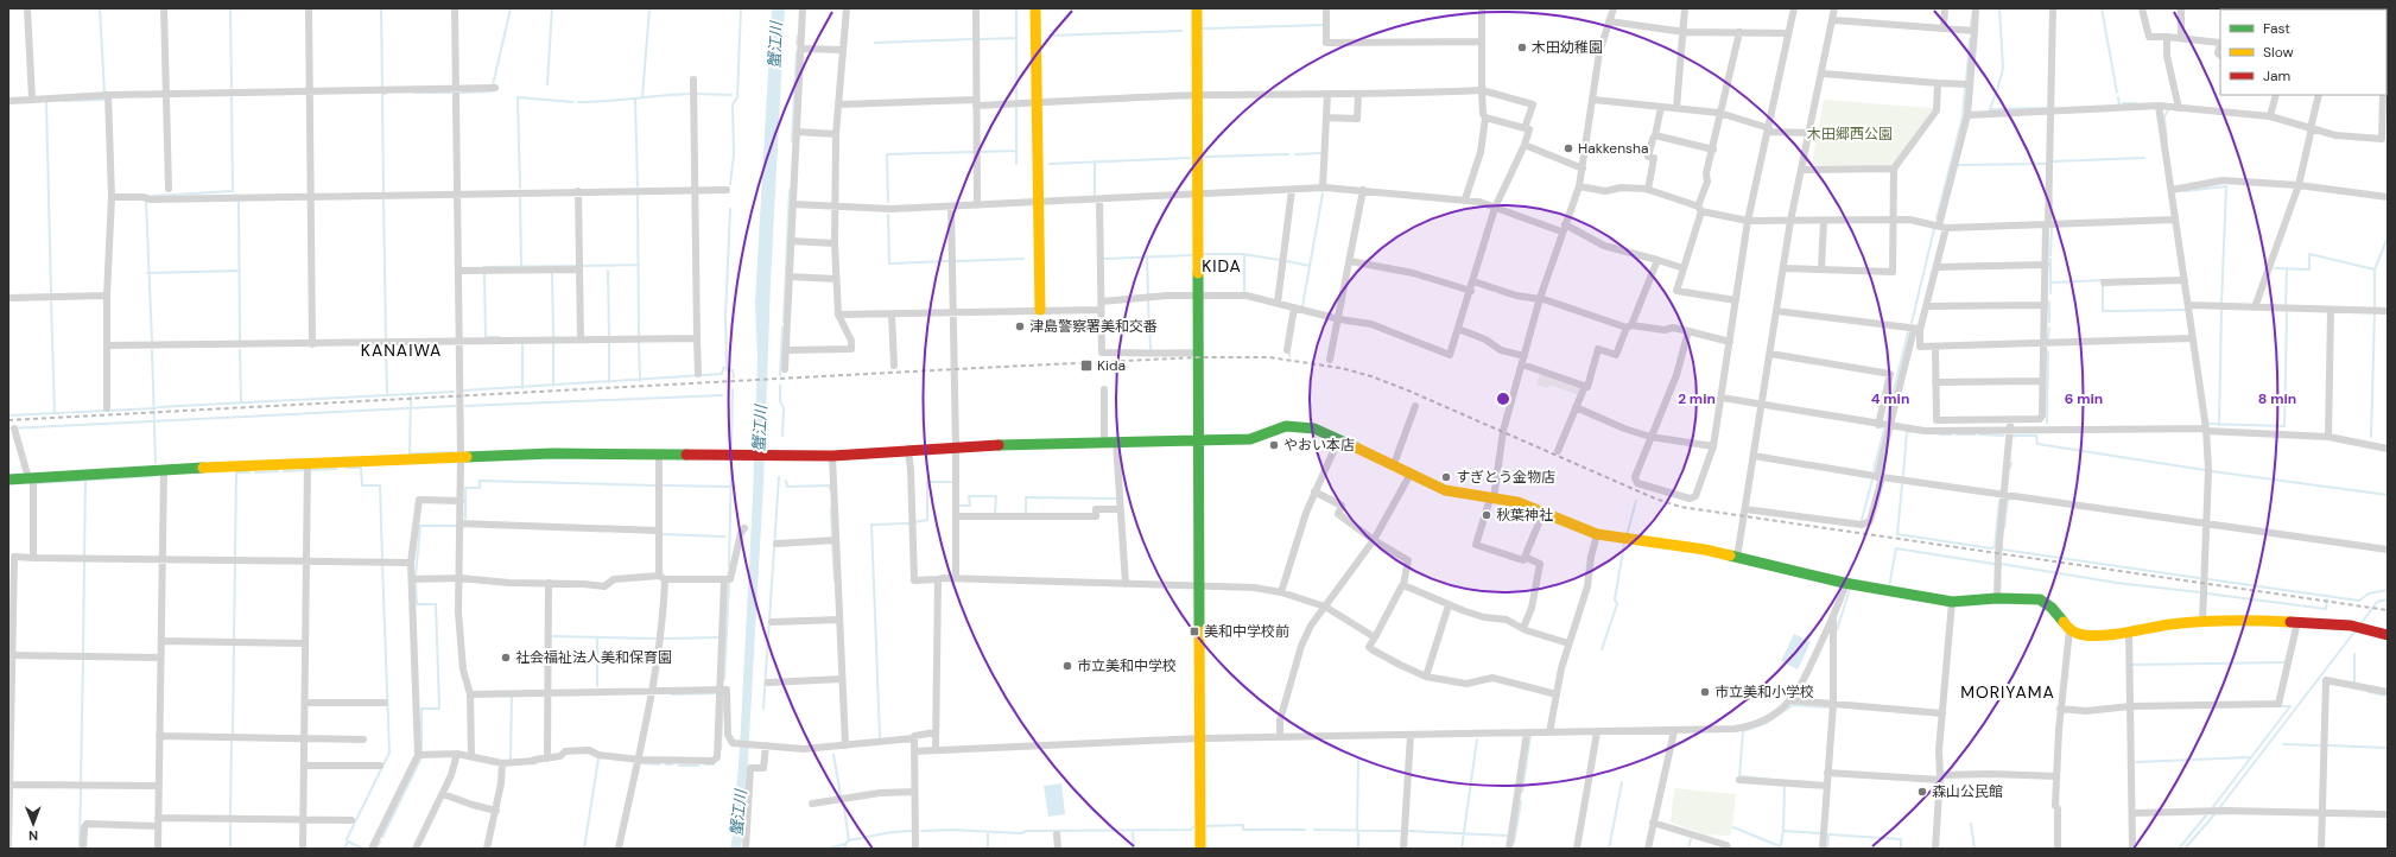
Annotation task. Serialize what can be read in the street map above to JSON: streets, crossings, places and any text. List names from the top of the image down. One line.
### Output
{"districts":["KIDA","KANAIWA","MORIYAMA"],"water":["蟹江川"],"parks":["木田郷西公園"],"places":{"other":["木田幼稚園","Hakkensha","津島警察署美和交番","やおい本店","すぎとう金物店","秋葉神社","社会福祉法人美和保育園","市立美和中学校","市立美和小学校","森山公民館"],"transit":["Kida","美和中学校前"]},"legend":["Fast","Slow","Jam"],"north":"bottom","rings":["2 min","4 min","6 min","8 min"]}
